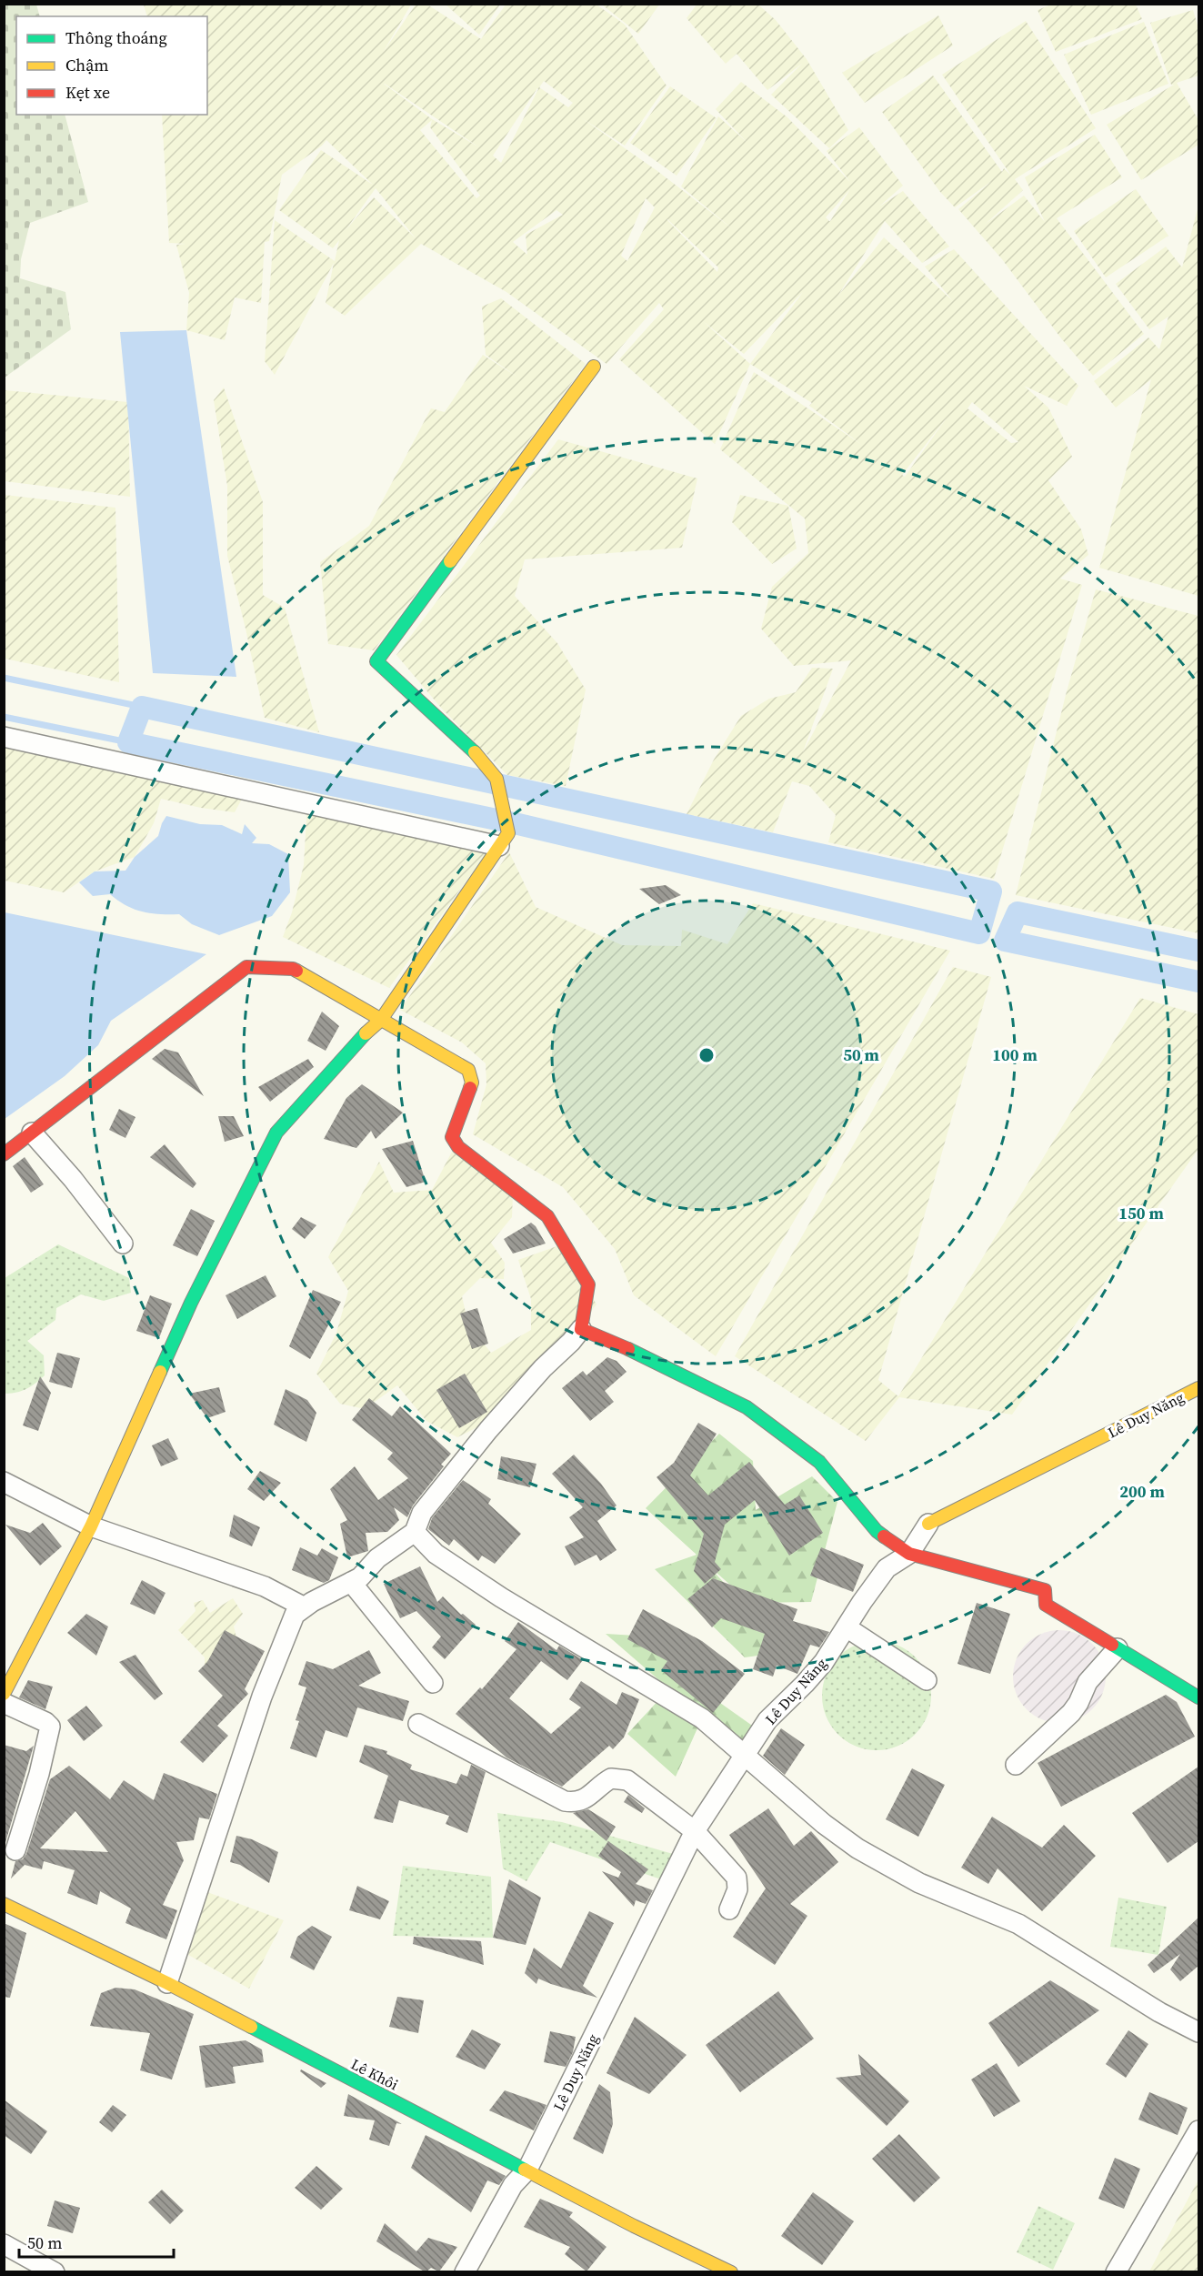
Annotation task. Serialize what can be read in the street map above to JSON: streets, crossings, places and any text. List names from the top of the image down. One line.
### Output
{"streets":{"street":["Lê Duy Năng","Lê Khôi"]},"crossings":[["Lê Duy Năng","Lê Khôi"]],"legend":["Thông thoáng","Chậm","Kẹt xe"],"scale_bar":"50 m","rings":["50 m","100 m","150 m","200 m"]}
